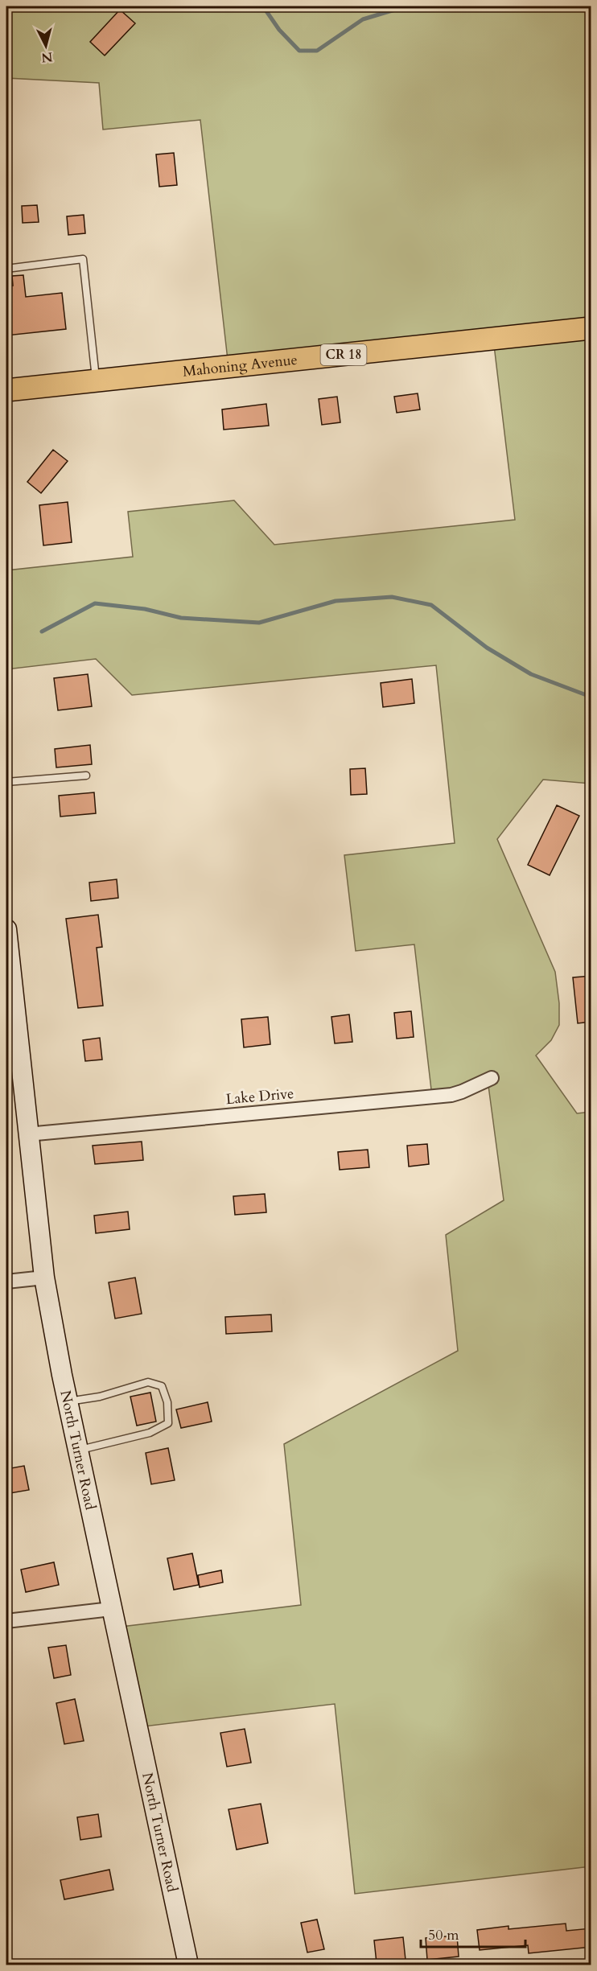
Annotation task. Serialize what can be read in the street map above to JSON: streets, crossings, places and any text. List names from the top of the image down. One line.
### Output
{"streets":{"main road":["CR 18","Mahoning Avenue"],"street":["Lake Drive","North Turner Road"]},"crossings":[["Lake Drive","North Turner Road"]],"scale_bar":"50 m","north":"bottom"}
